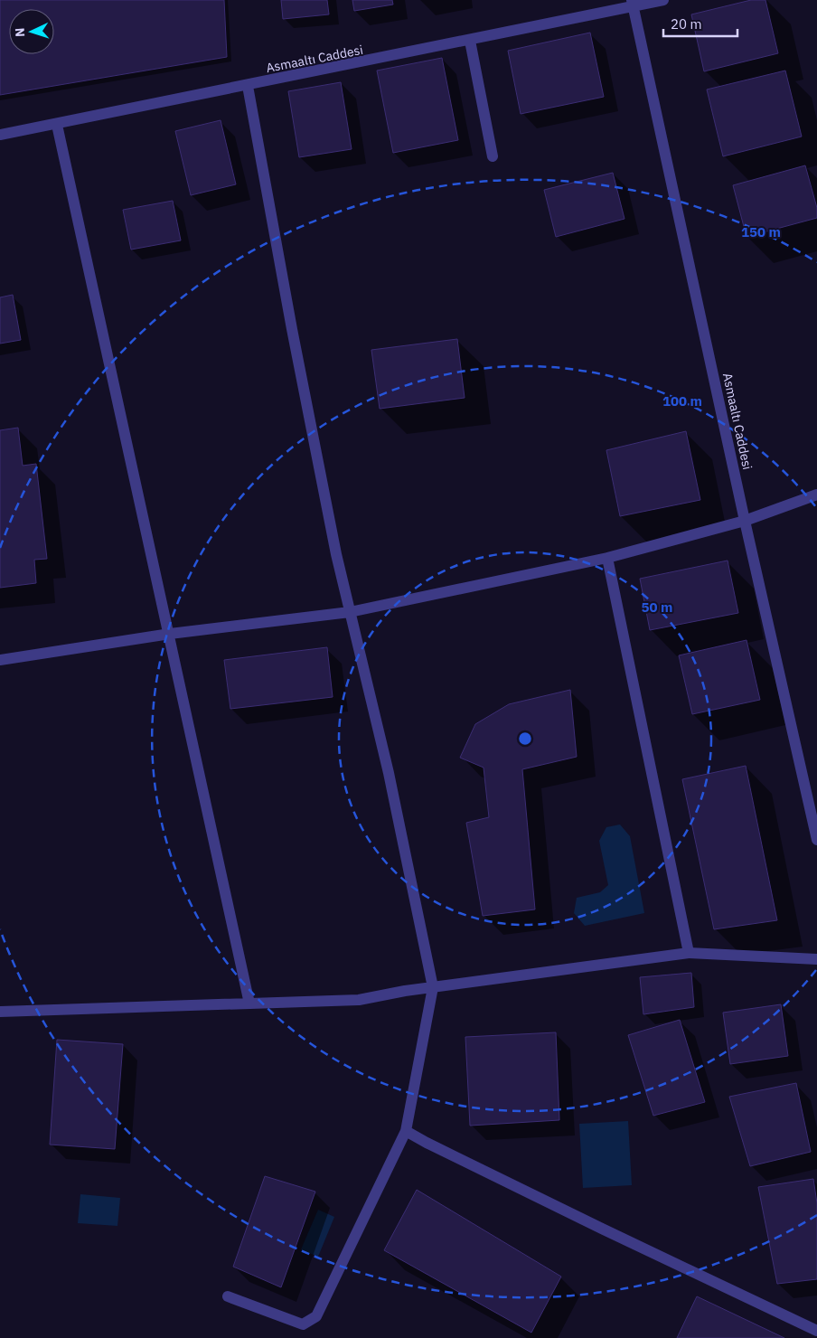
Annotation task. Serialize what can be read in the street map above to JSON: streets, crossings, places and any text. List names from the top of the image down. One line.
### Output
{"streets":{"street":["Asmaaltı Caddesi"]},"scale_bar":"20 m","north":"left","rings":["150 m","100 m","50 m"]}
